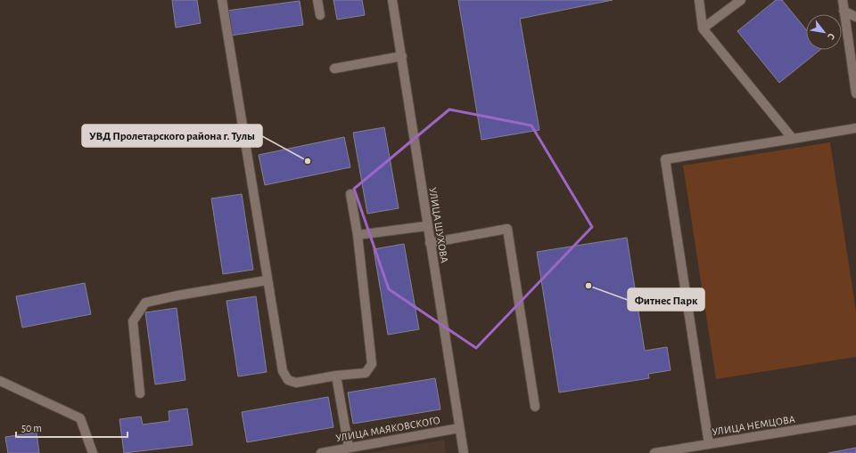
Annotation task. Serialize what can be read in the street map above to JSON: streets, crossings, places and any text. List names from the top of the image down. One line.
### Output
{"streets":{"street":["УЛИЦА ШУХОВА","УЛИЦА НЕМЦОВА","УЛИЦА МАЯКОВСКОГО"]},"crossings":[["УЛИЦА ШУХОВА","УЛИЦА МАЯКОВСКОГО"]],"places":["УВД Пролетарского района г. Тулы","Фитнес Парк"],"scale_bar":"50 m","north":"bottom right"}
